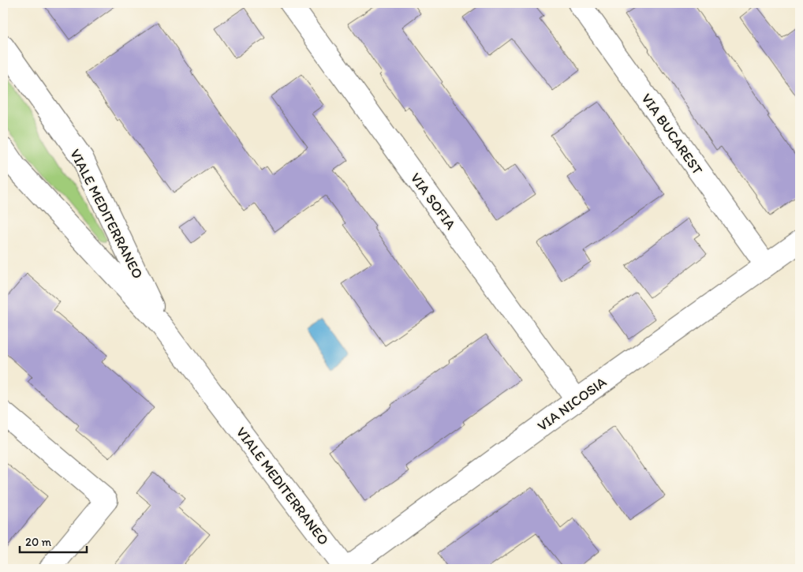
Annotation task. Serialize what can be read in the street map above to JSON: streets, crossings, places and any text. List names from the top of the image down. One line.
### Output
{"streets":{"street":["VIA BUCAREST","VIA SOFIA","VIALE MEDITERRANEO","VIA NICOSIA"]},"crossings":[["VIA BUCAREST","VIA NICOSIA"],["VIA SOFIA","VIA NICOSIA"],["VIALE MEDITERRANEO","VIA NICOSIA"]],"scale_bar":"20 m"}
